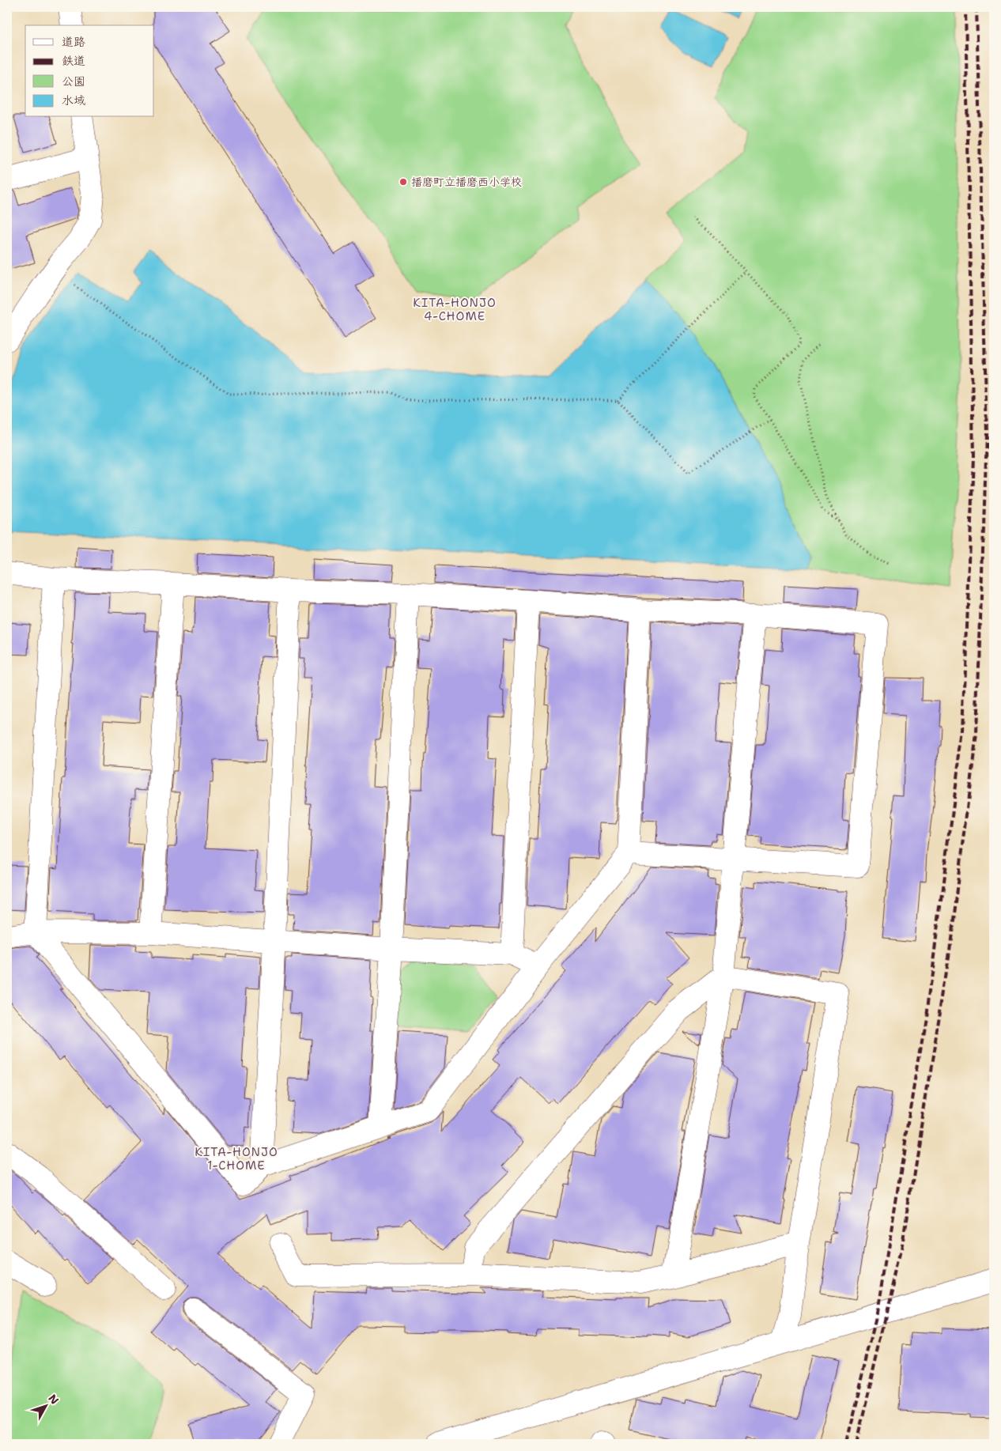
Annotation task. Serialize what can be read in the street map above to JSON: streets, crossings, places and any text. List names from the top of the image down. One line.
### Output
{"districts":["KITA-HONJO 4-CHOME","KITA-HONJO 1-CHOME"],"places":["播磨町立播磨西小学校"],"legend":["道路","鉄道","公園","水域"],"north":"top right"}
